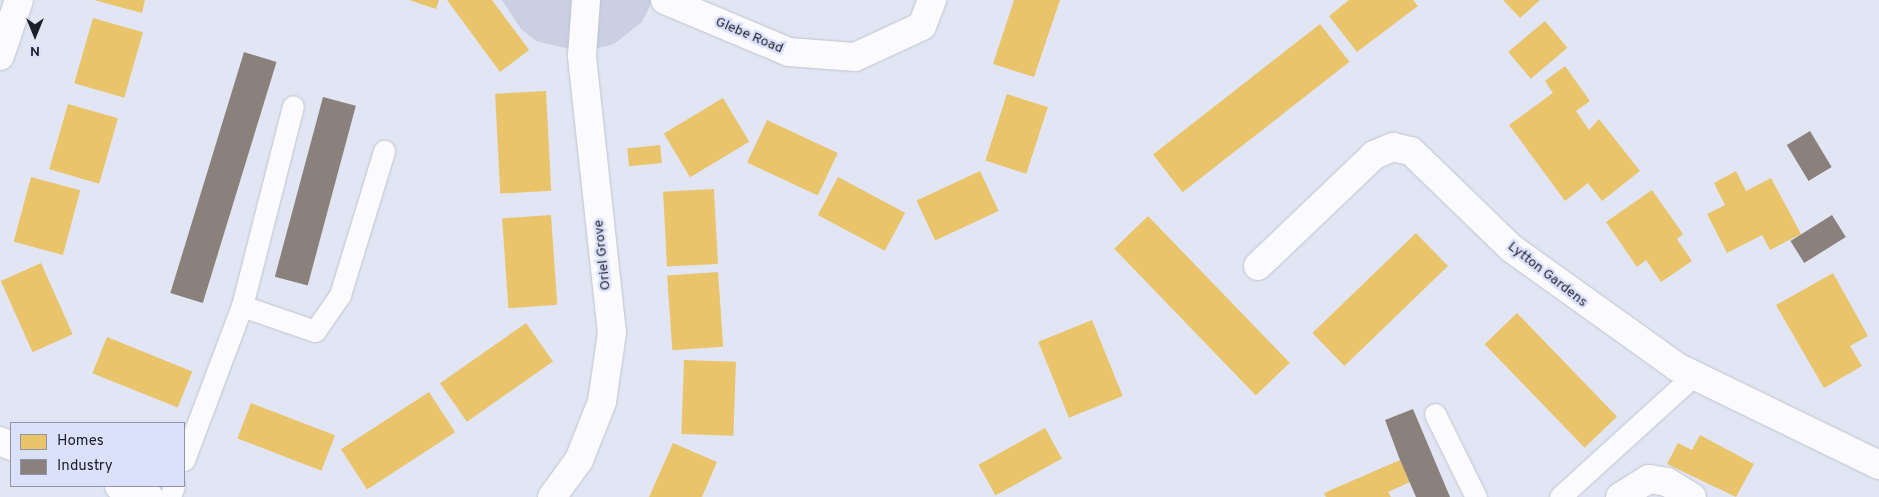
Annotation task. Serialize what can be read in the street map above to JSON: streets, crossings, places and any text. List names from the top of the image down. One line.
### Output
{"streets":{"street":["Glebe Road","Oriel Grove","Lytton Gardens"]},"legend":["Homes","Industry"],"north":"bottom"}
